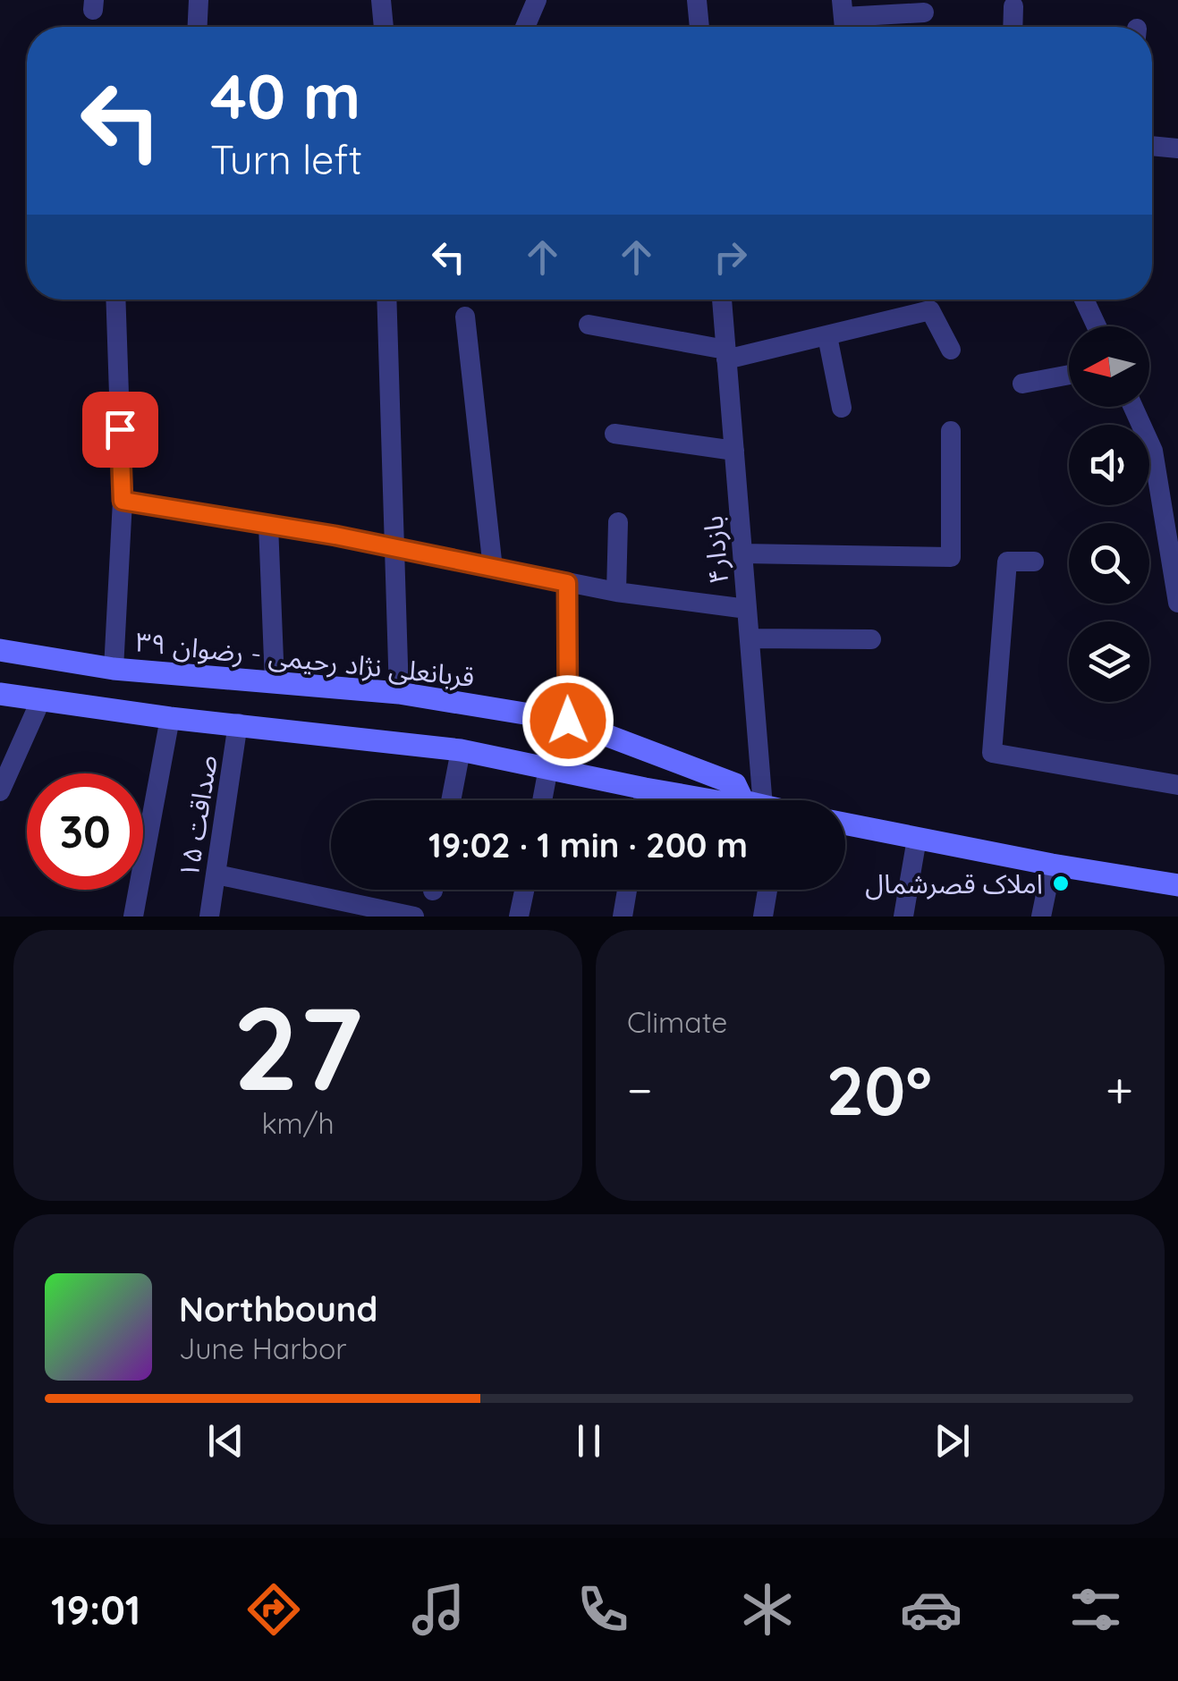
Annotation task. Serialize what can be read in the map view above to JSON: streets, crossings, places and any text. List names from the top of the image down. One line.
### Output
{"streets":{"main road":["قربانعلی نژاد رحیمی - رضوان ۳۹"],"street":["بازدار۴","صداقت ۱۵"]},"crossings":[["قربانعلی نژاد رحیمی - رضوان ۳۹","صداقت ۱۵"]],"places":["املاک قصرشمال"],"north":"left","page":{"turn":["40 m","Turn left"],"limit":"30","trip":"19:02 · 1 min · 200 m","tile":[["27","km/h"],"Climate"],"heat":["−","20°","+"],"song":["Northbound","June Harbor"],"tabs":"19:01"}}
